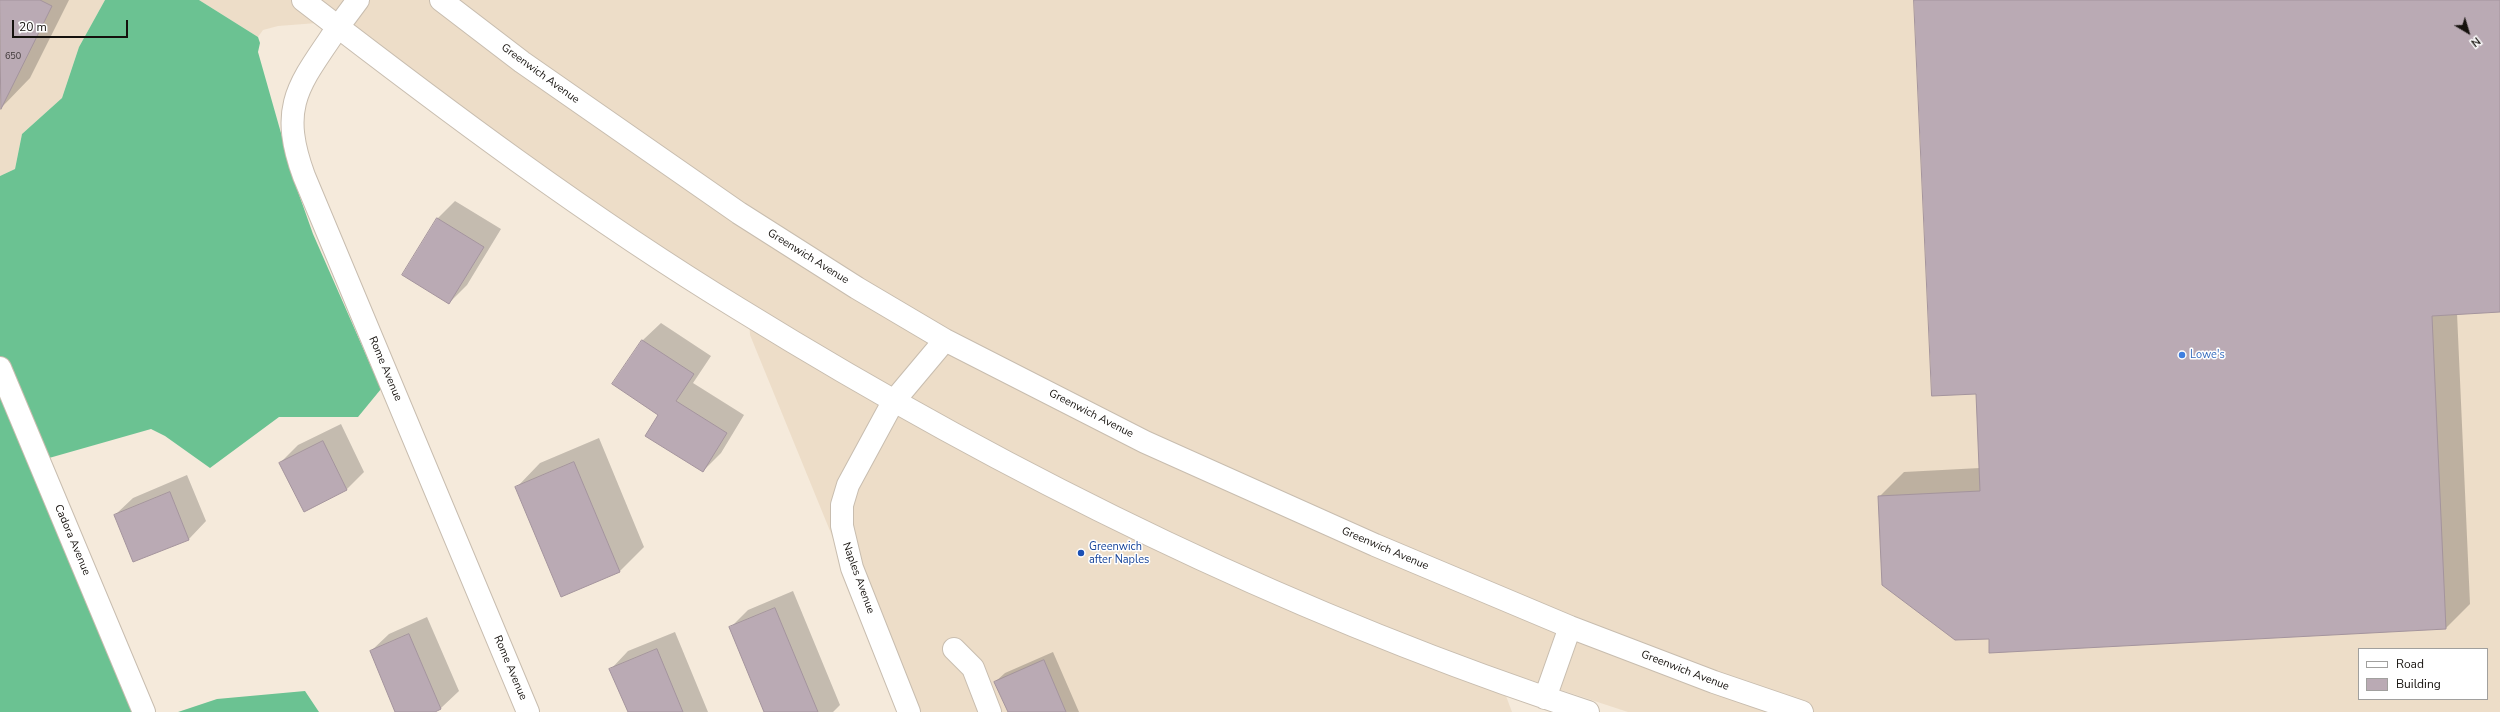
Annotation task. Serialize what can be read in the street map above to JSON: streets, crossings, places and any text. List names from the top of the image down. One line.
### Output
{"streets":{"main road":["Greenwich Avenue","Rome Avenue","Cadora Avenue","Naples Avenue"]},"crossings":[["Greenwich Avenue","Naples Avenue"]],"places":["Lowe's","Greenwich after Naples"],"house_numbers":["650"],"legend":["Road","Building"],"scale_bar":"20 m","north":"bottom right"}
